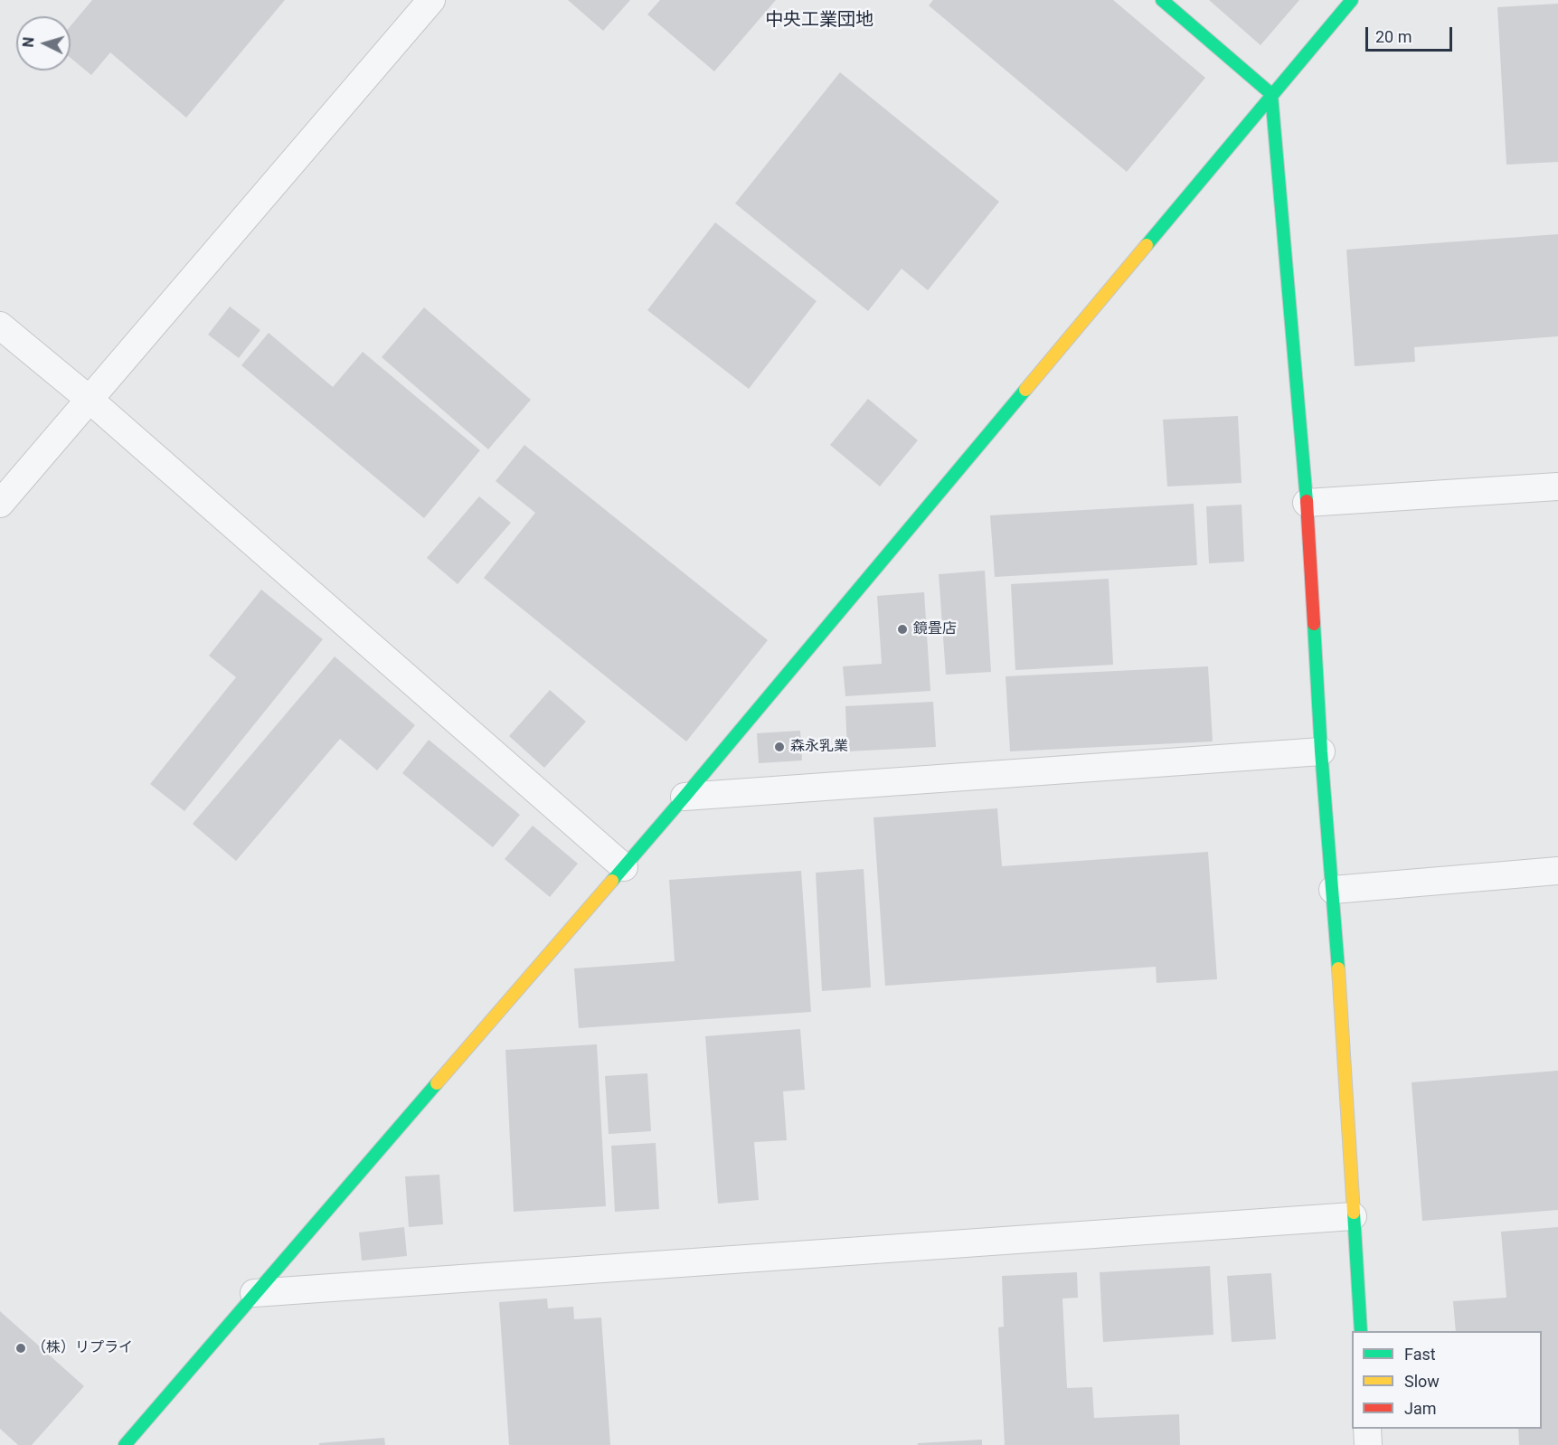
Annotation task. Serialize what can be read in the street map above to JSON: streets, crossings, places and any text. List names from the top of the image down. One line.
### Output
{"districts":["中央工業団地"],"places":["鏡畳店","森永乳業","（株）リプライ"],"legend":["Fast","Slow","Jam"],"scale_bar":"20 m","north":"left"}
